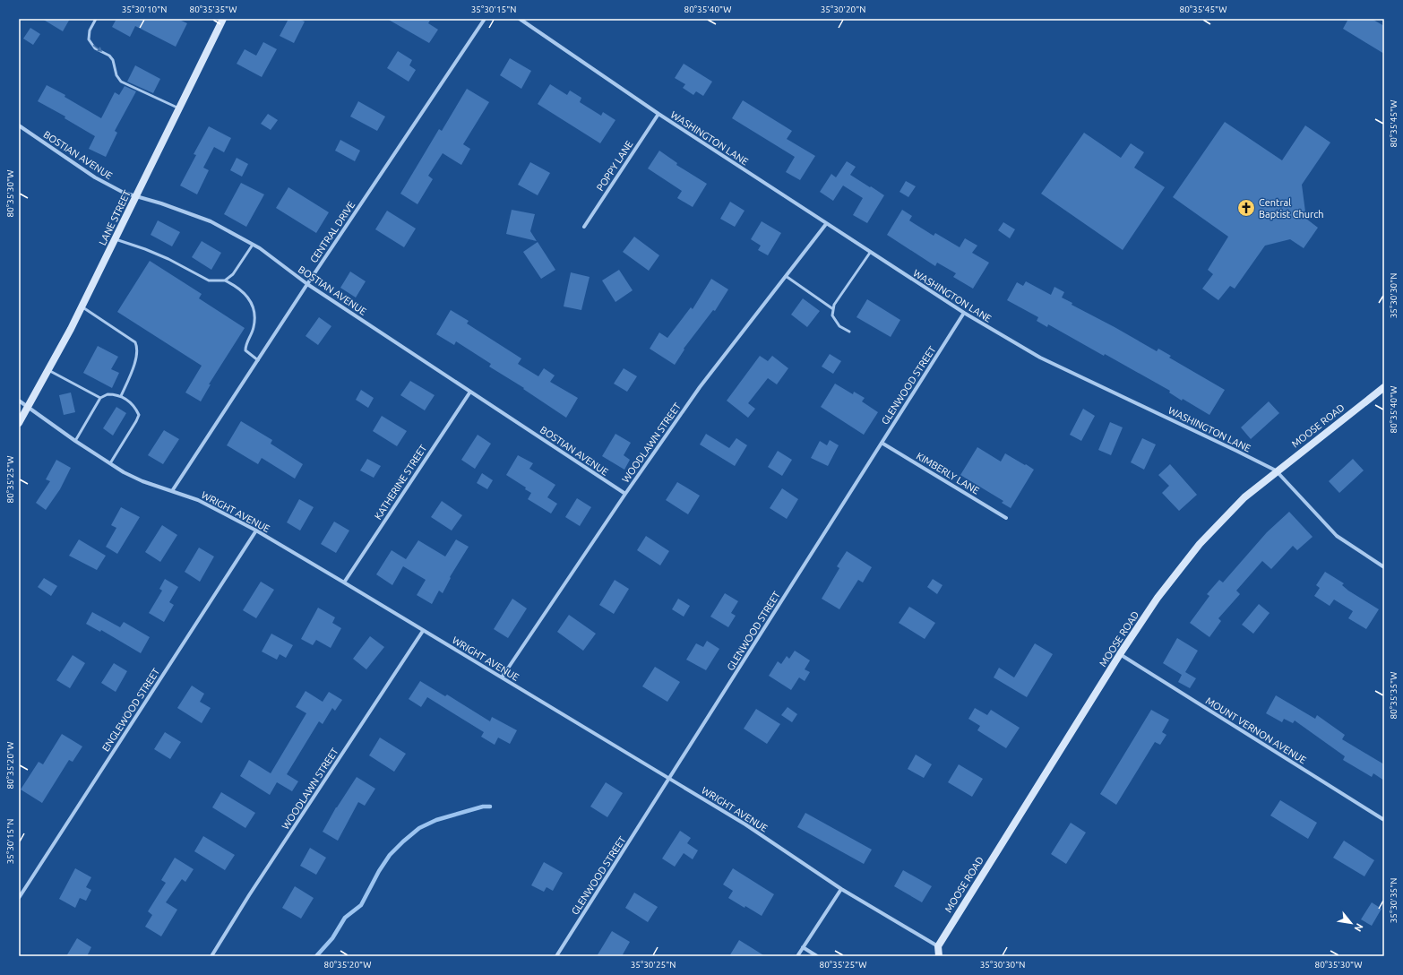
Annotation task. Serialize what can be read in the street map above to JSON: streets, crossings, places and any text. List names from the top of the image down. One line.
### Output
{"streets":{"street":["WASHINGTON LANE","BOSTIAN AVENUE","POPPY LANE","LANE STREET","CENTRAL DRIVE","GLENWOOD STREET","MOOSE ROAD","WOODLAWN STREET","KIMBERLY LANE","KATHERINE STREET","WRIGHT AVENUE","ENGLEWOOD STREET","MOUNT VERNON AVENUE"]},"crossings":[["WASHINGTON LANE","POPPY LANE"],["WASHINGTON LANE","GLENWOOD STREET"],["WASHINGTON LANE","MOOSE ROAD"],["WASHINGTON LANE","WOODLAWN STREET"],["BOSTIAN AVENUE","LANE STREET"],["BOSTIAN AVENUE","CENTRAL DRIVE"],["BOSTIAN AVENUE","WOODLAWN STREET"],["BOSTIAN AVENUE","KATHERINE STREET"],["LANE STREET","WRIGHT AVENUE"],["CENTRAL DRIVE","WRIGHT AVENUE"],["GLENWOOD STREET","KIMBERLY LANE"],["GLENWOOD STREET","WRIGHT AVENUE"],["MOOSE ROAD","WRIGHT AVENUE"],["MOOSE ROAD","MOUNT VERNON AVENUE"],["WOODLAWN STREET","WRIGHT AVENUE"],["KATHERINE STREET","WRIGHT AVENUE"],["WRIGHT AVENUE","ENGLEWOOD STREET"]],"places":{"church":["Central Baptist Church"]},"north":"bottom right","coordinates":["35°30'10\"N","80°35'35\"W","35°30'15\"N","80°35'40\"W","35°30'20\"N","80°35'45\"W","80°35'30\"W","35°30'30\"N","80°35'25\"W","80°35'20\"W","35°30'35\"N","35°30'25\"N"]}
